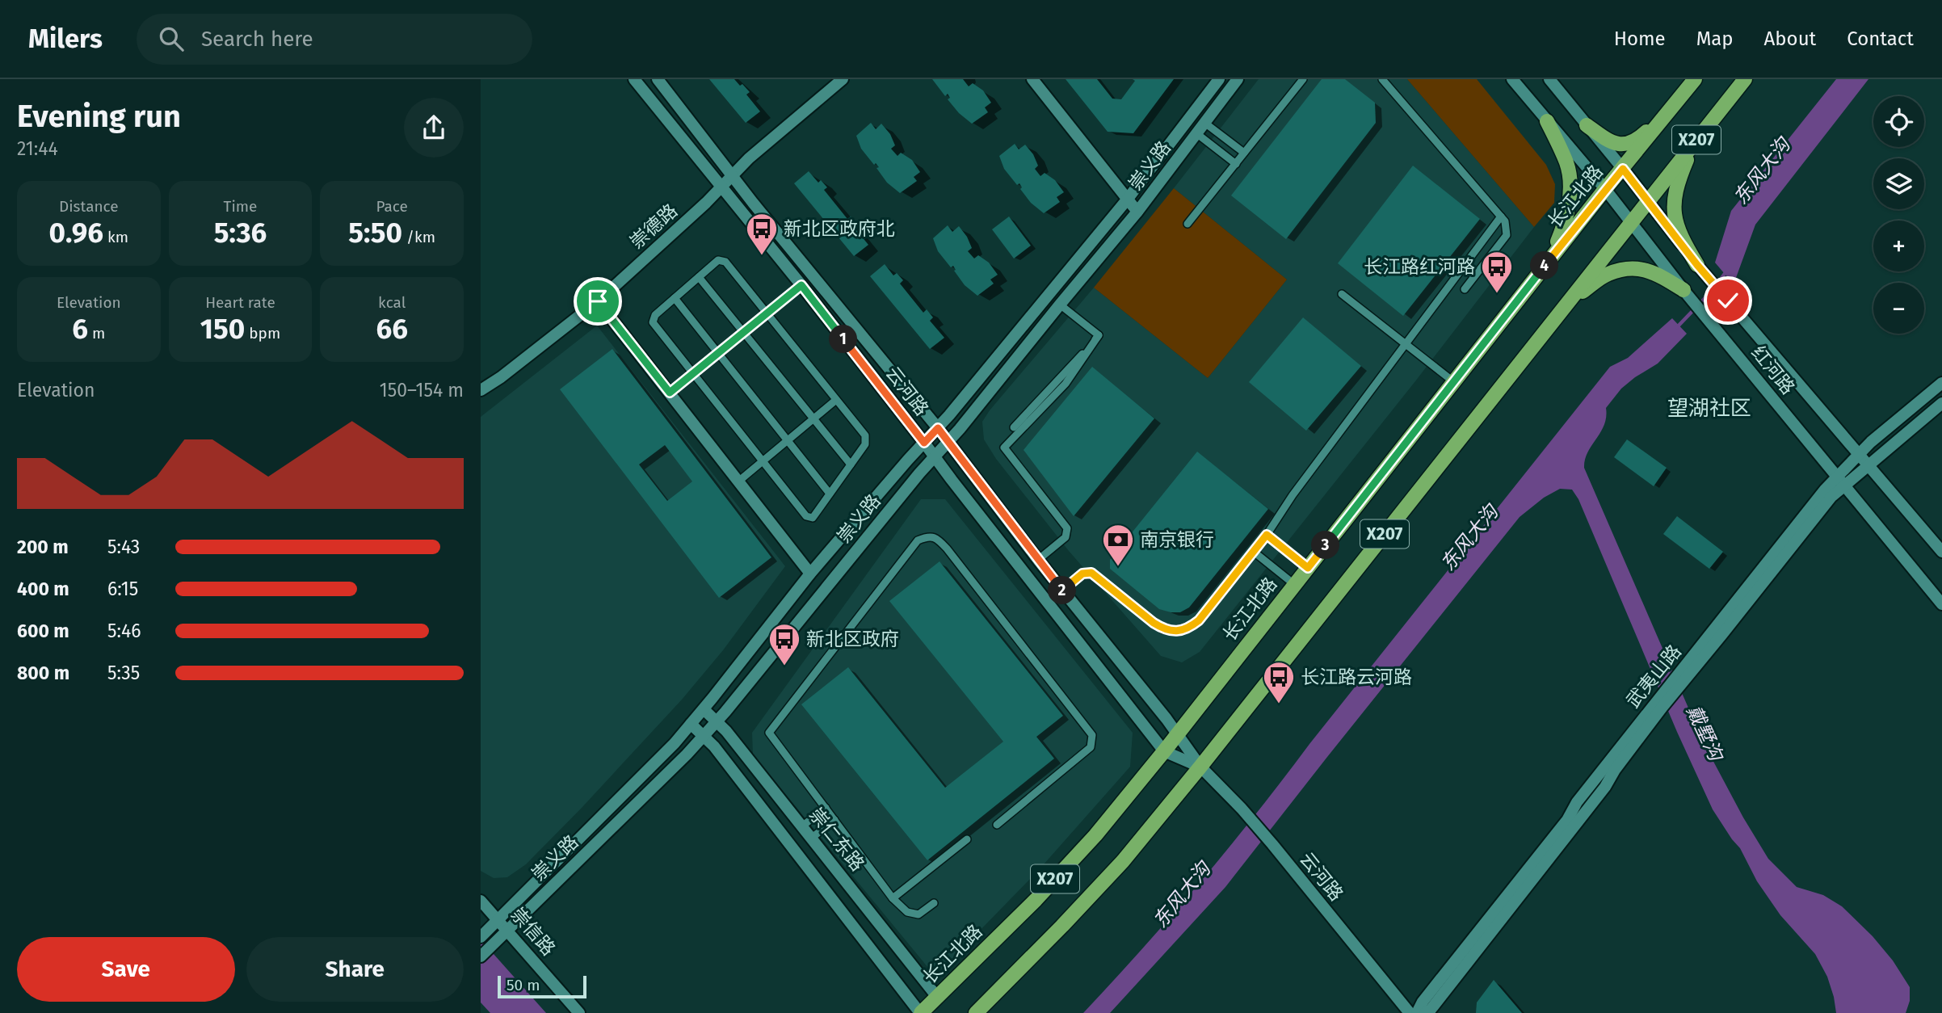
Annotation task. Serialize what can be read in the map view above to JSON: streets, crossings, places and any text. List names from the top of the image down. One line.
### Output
{"streets":{"main road":["X207","长江北路"],"street":["崇义路","崇德路","红河路","云河路","武夷山路","崇仁东路","崇信路"]},"crossings":[["X207","红河路"],["X207","云河路"],["崇义路","云河路"],["崇义路","崇仁东路"],["崇义路","崇信路"],["长江北路","红河路"],["长江北路","云河路"],["长江北路","崇仁东路"],["崇德路","云河路"],["红河路","武夷山路"]],"districts":["望湖社区"],"water":["东风大沟","戴墅沟"],"places":{"bus stop":["新北区政府北","长江路红河路","新北区政府","长江路云河路"],"bank":["南京银行"]},"scale_bar":"50 m","page":{"header":"Milers","search":"Search here","nav":["Home","Map","About","Contact"],"heading":["Evening run","21:44"],"map_buttons":["+","−"],"stats":[["Distance","0.96 km"],["Time","5:36"],["Pace","5:50 /km"],["Elevation","6 m"],["Heart rate","150 bpm"],["kcal","66"]],"pins":["4","1","3","2"],"chart":["Elevation","150–154 m"],"list":[{"name":"200 m","note":"5:43"},{"name":"400 m","note":"6:15"},{"name":"600 m","note":"5:46"},{"name":"800 m","note":"5:35"}],"buttons":["Save","Share"],"scale":"50 m"}}
